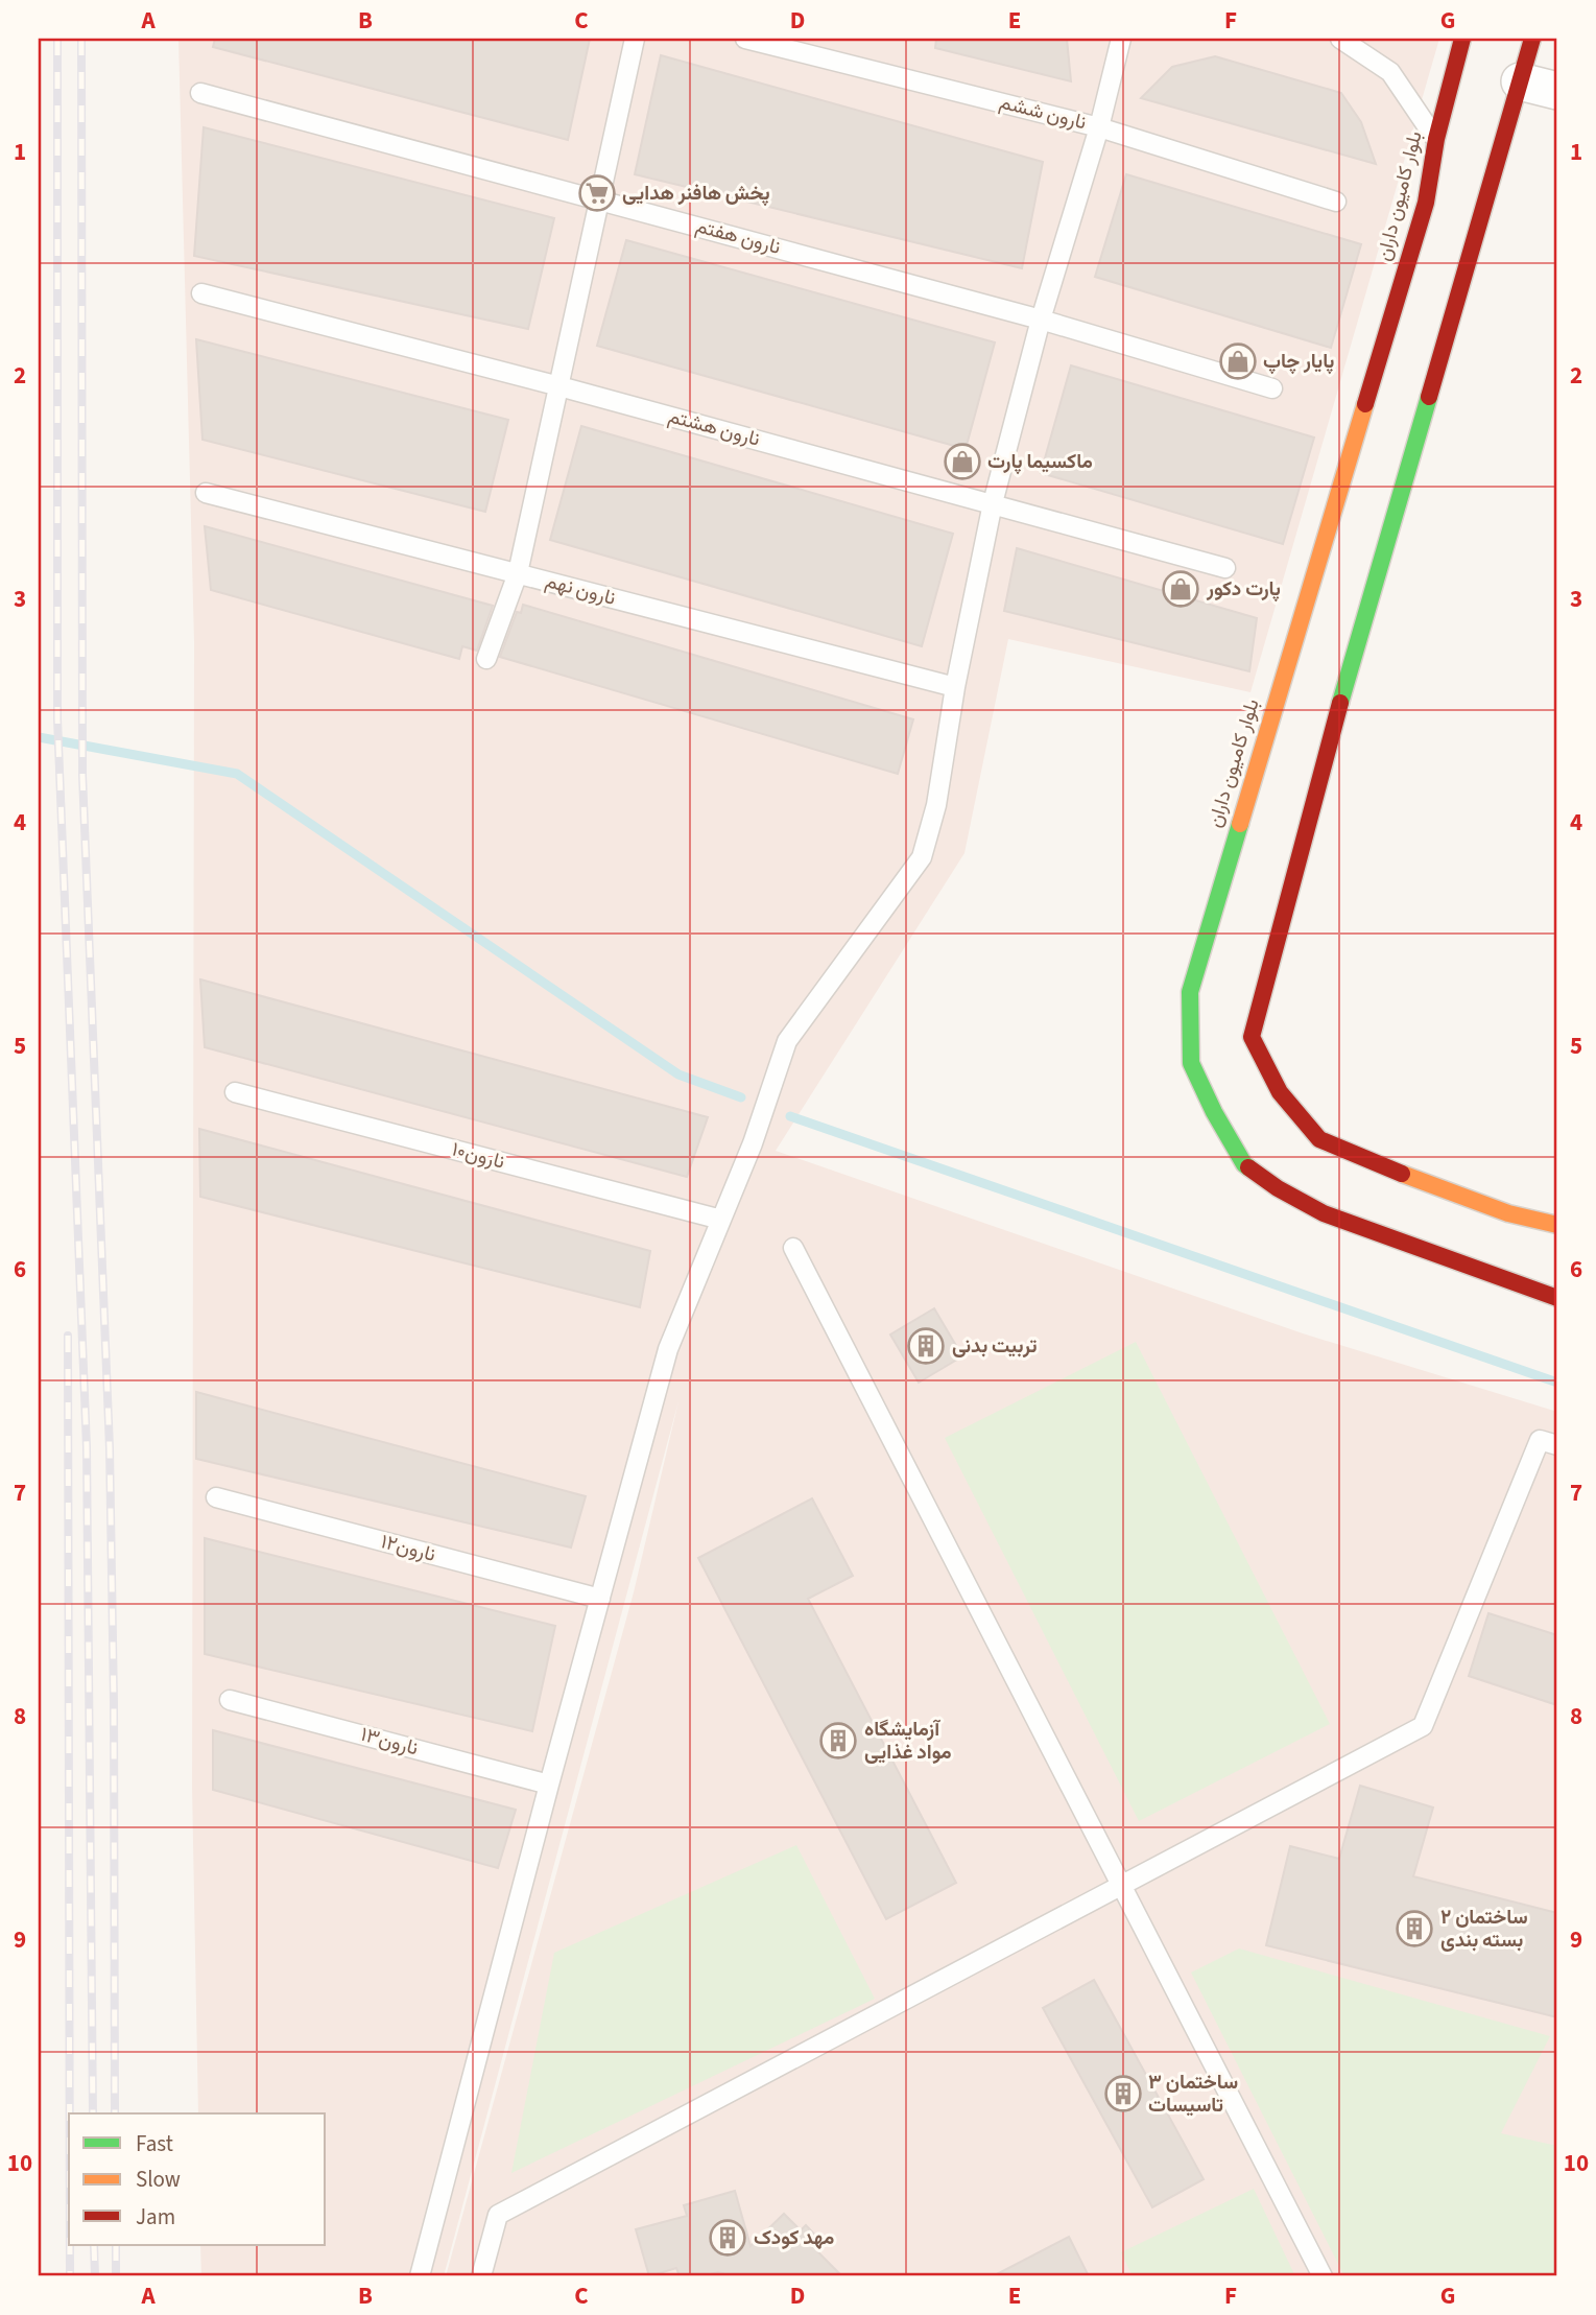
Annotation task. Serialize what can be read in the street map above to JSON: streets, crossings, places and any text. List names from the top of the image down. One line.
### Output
{"streets":{"main road":["بلوار کامیون داران"],"lane":["نارون ششم","نارون هفتم","نارون هشتم","نارون نهم","نارون۱۰","نارون۱۲","نارون۱۳"]},"places":{"supermarket":["پخش هافنر هدایی"],"shop":["پایار چاپ","ماکسیما پارت","پارت دکور"],"building":["تربیت بدنی","آزمایشگاه مواد غذایی","۲ ساختمان بسته بندی","۳ ساختمان تاسیسات","مهد کودک"]},"legend":["Fast","Slow","Jam"],"grid":{"columns":["A","B","C","D","E","F","G"],"rows":["1","2","3","4","5","6","7","8","9","10"]}}
